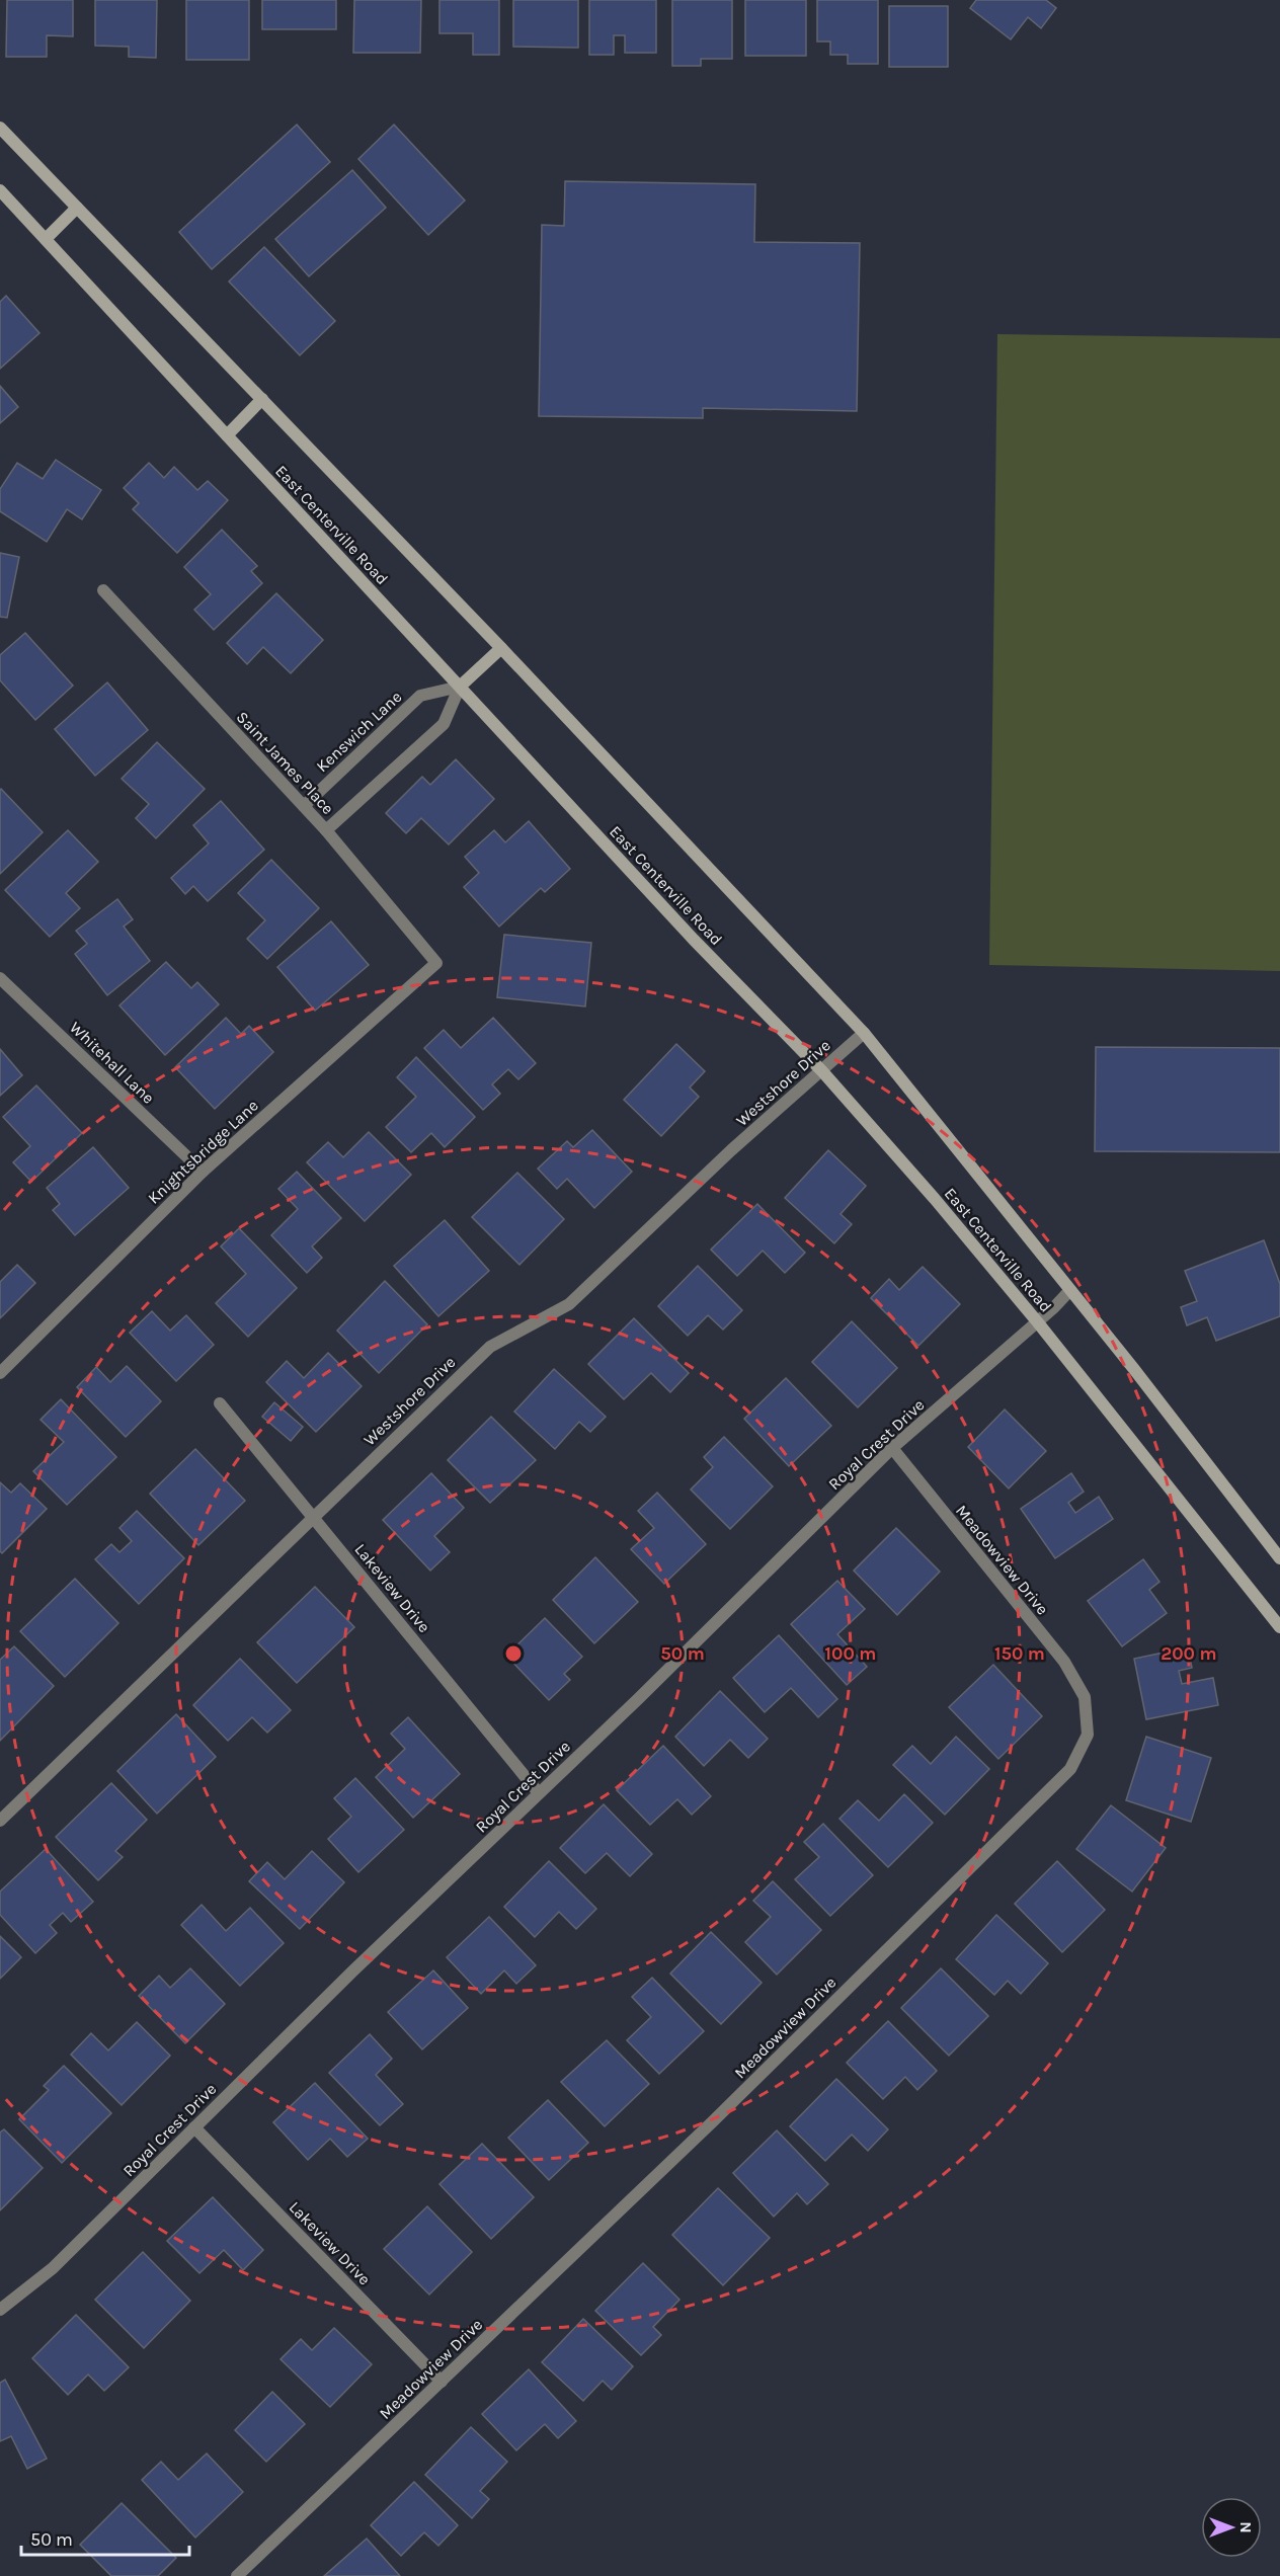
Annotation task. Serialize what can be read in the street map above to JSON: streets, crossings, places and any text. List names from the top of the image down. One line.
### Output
{"streets":{"main road":["East Centerville Road"],"street":["Kenswich Lane","Saint James Place","Whitehall Lane","Westshore Drive","Knightsbridge Lane","Royal Crest Drive","Meadowview Drive","Lakeview Drive"]},"crossings":[["East Centerville Road","Kenswich Lane"],["East Centerville Road","Westshore Drive"],["East Centerville Road","Royal Crest Drive"],["Kenswich Lane","Saint James Place"],["Saint James Place","Knightsbridge Lane"],["Whitehall Lane","Knightsbridge Lane"],["Westshore Drive","Lakeview Drive"],["Royal Crest Drive","Meadowview Drive"],["Royal Crest Drive","Lakeview Drive"],["Meadowview Drive","Lakeview Drive"]],"scale_bar":"50 m","north":"right","rings":["50 m","100 m","150 m","200 m"]}
